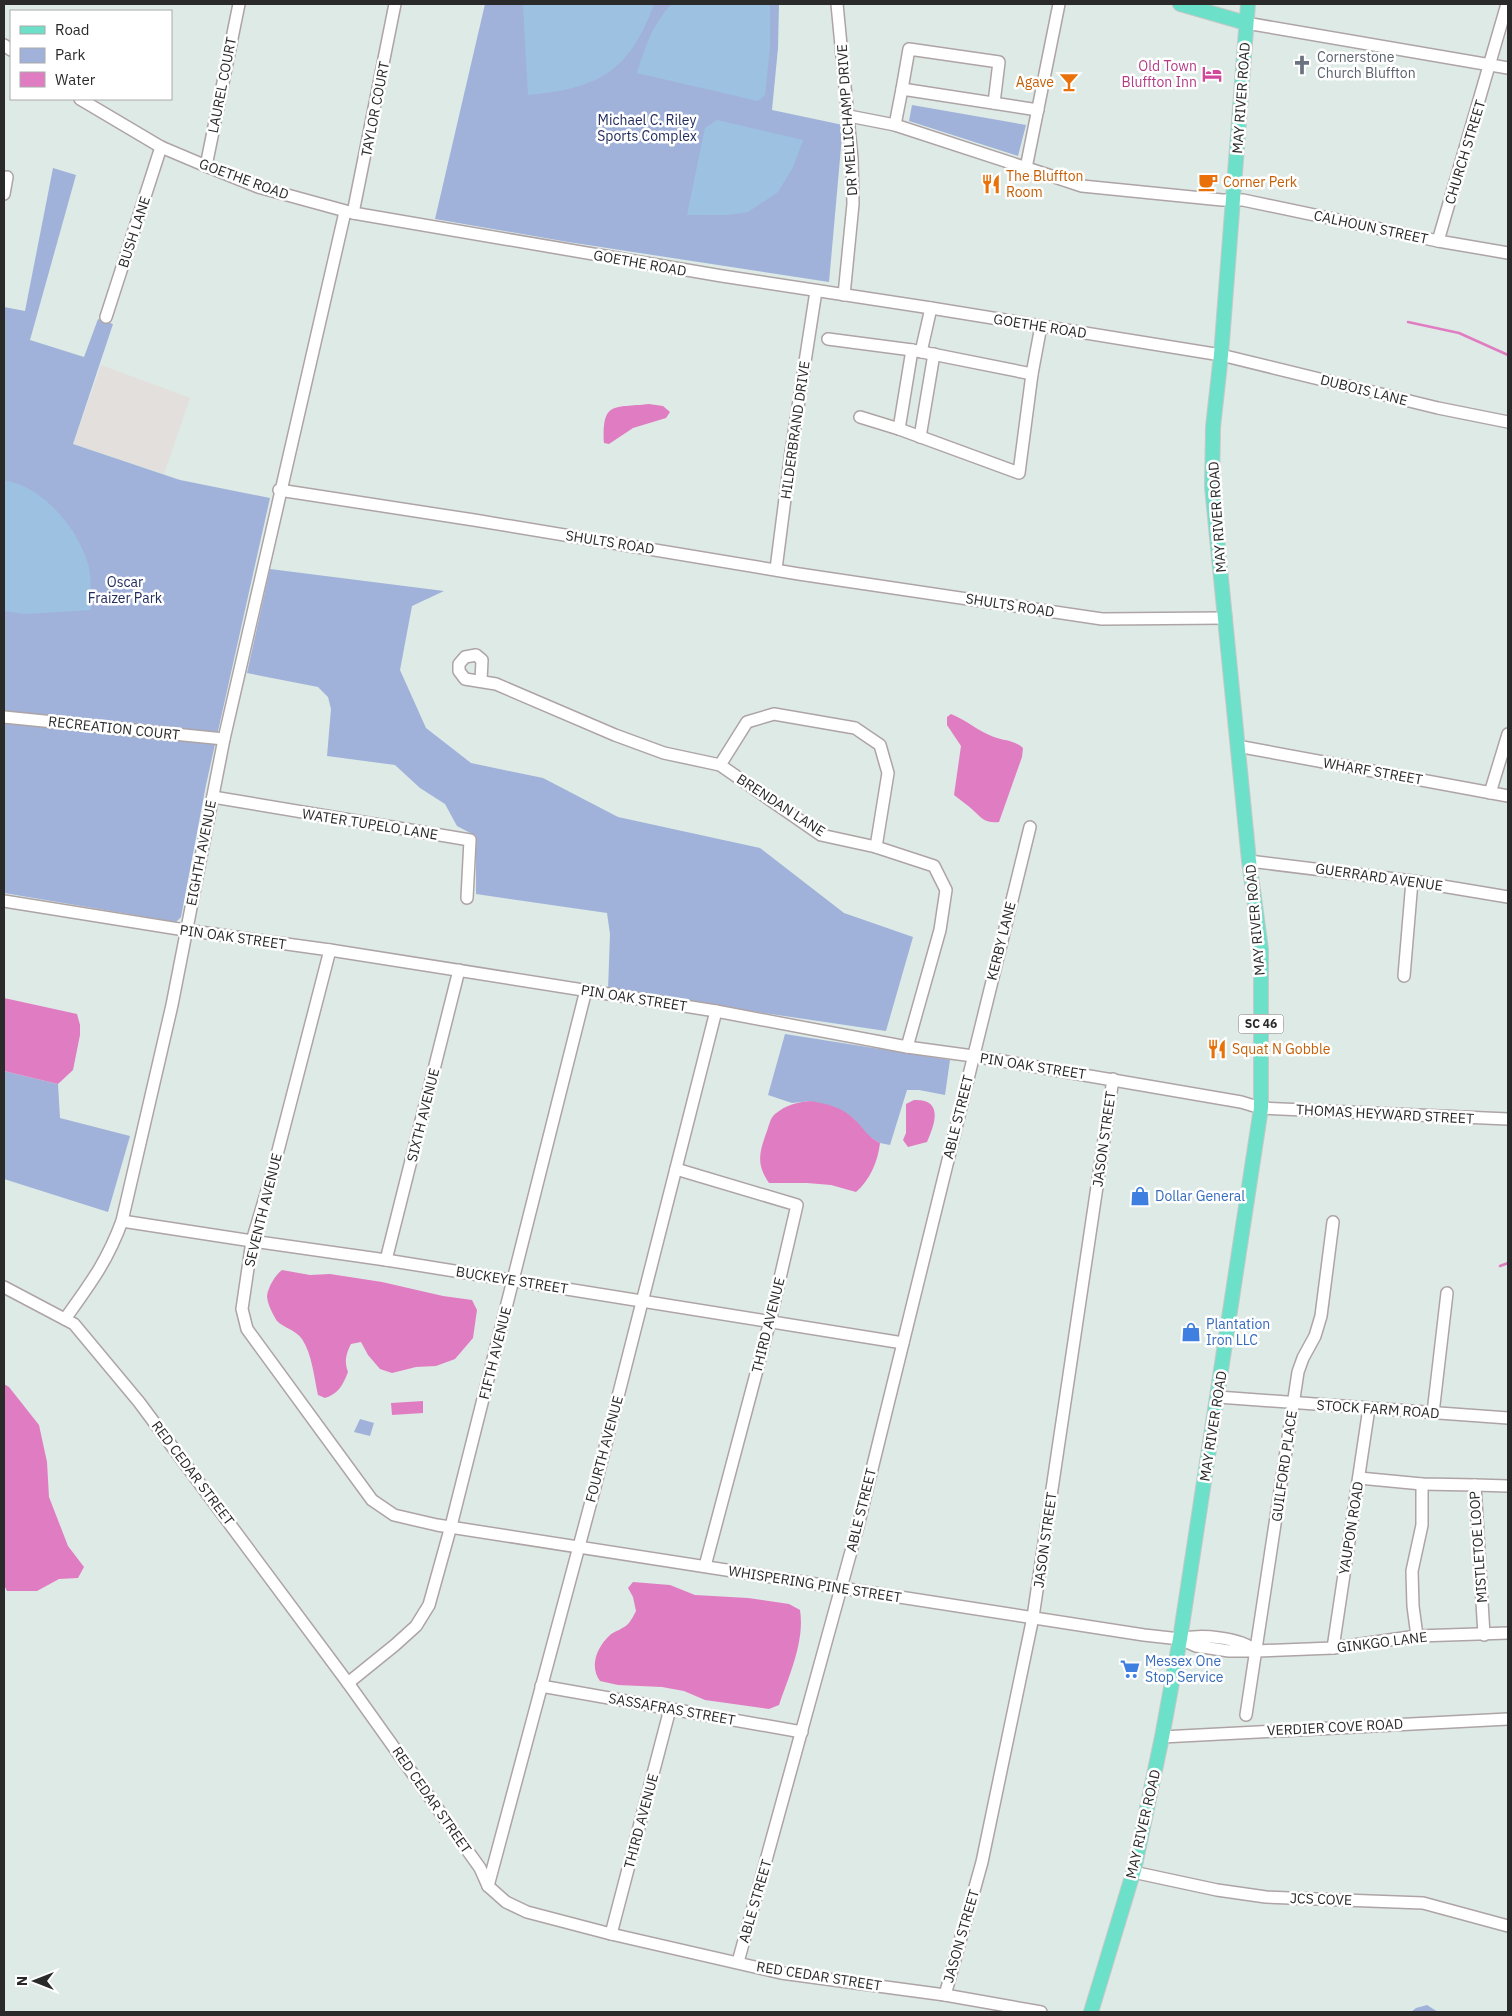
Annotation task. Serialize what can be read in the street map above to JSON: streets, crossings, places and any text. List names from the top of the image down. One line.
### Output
{"streets":{"main road":["MAY RIVER ROAD","SC 46"],"street":["LAUREL COURT","TAYLOR COURT","DR MELLICHAMP DRIVE","CHURCH STREET","GOETHE ROAD","CALHOUN STREET","BUSH LANE","DUBOIS LANE","HILDERBRAND DRIVE","SHULTS ROAD","RECREATION COURT","WHARF STREET","BRENDAN LANE","WATER TUPELO LANE","EIGHTH AVENUE","GUERRARD AVENUE","PIN OAK STREET","KERBY LANE","THOMAS HEYWARD STREET","SIXTH AVENUE","ABLE STREET","JASON STREET","SEVENTH AVENUE","BUCKEYE STREET","THIRD AVENUE","FIFTH AVENUE","STOCK FARM ROAD","FOURTH AVENUE","GUILFORD PLACE","RED CEDAR STREET","YAUPON ROAD","MISTLETOE LOOP","WHISPERING PINE STREET","GINKGO LANE","SASSAFRAS STREET","VERDIER COVE ROAD","JCS COVE"]},"crossings":[["LAUREL COURT","GOETHE ROAD"],["MAY RIVER ROAD","GOETHE ROAD"],["MAY RIVER ROAD","CALHOUN STREET"],["MAY RIVER ROAD","DUBOIS LANE"],["MAY RIVER ROAD","SHULTS ROAD"],["MAY RIVER ROAD","WHARF STREET"],["MAY RIVER ROAD","GUERRARD AVENUE"],["MAY RIVER ROAD","PIN OAK STREET"],["MAY RIVER ROAD","THOMAS HEYWARD STREET"],["MAY RIVER ROAD","STOCK FARM ROAD"],["MAY RIVER ROAD","WHISPERING PINE STREET"],["MAY RIVER ROAD","GINKGO LANE"],["MAY RIVER ROAD","VERDIER COVE ROAD"],["MAY RIVER ROAD","JCS COVE"],["TAYLOR COURT","GOETHE ROAD"],["DR MELLICHAMP DRIVE","GOETHE ROAD"],["DR MELLICHAMP DRIVE","CALHOUN STREET"],["CHURCH STREET","CALHOUN STREET"],["GOETHE ROAD","BUSH LANE"],["GOETHE ROAD","DUBOIS LANE"],["GOETHE ROAD","HILDERBRAND DRIVE"],["HILDERBRAND DRIVE","SHULTS ROAD"],["SHULTS ROAD","EIGHTH AVENUE"],["RECREATION COURT","EIGHTH AVENUE"],["BRENDAN LANE","PIN OAK STREET"],["WATER TUPELO LANE","EIGHTH AVENUE"],["EIGHTH AVENUE","PIN OAK STREET"],["EIGHTH AVENUE","BUCKEYE STREET"],["EIGHTH AVENUE","RED CEDAR STREET"],["PIN OAK STREET","KERBY LANE"],["PIN OAK STREET","THOMAS HEYWARD STREET"],["PIN OAK STREET","SIXTH AVENUE"],["PIN OAK STREET","ABLE STREET"],["PIN OAK STREET","JASON STREET"],["PIN OAK STREET","SEVENTH AVENUE"],["PIN OAK STREET","FIFTH AVENUE"],["PIN OAK STREET","FOURTH AVENUE"],["KERBY LANE","ABLE STREET"],["SIXTH AVENUE","BUCKEYE STREET"],["ABLE STREET","BUCKEYE STREET"],["ABLE STREET","RED CEDAR STREET"],["ABLE STREET","WHISPERING PINE STREET"],["ABLE STREET","SASSAFRAS STREET"],["JASON STREET","RED CEDAR STREET"],["JASON STREET","WHISPERING PINE STREET"],["SEVENTH AVENUE","BUCKEYE STREET"],["SEVENTH AVENUE","FIFTH AVENUE"],["SEVENTH AVENUE","WHISPERING PINE STREET"],["BUCKEYE STREET","THIRD AVENUE"],["BUCKEYE STREET","FIFTH AVENUE"],["BUCKEYE STREET","FOURTH AVENUE"],["THIRD AVENUE","FOURTH AVENUE"],["THIRD AVENUE","RED CEDAR STREET"],["THIRD AVENUE","WHISPERING PINE STREET"],["THIRD AVENUE","SASSAFRAS STREET"],["FIFTH AVENUE","RED CEDAR STREET"],["FIFTH AVENUE","WHISPERING PINE STREET"],["STOCK FARM ROAD","GUILFORD PLACE"],["STOCK FARM ROAD","YAUPON ROAD"],["FOURTH AVENUE","RED CEDAR STREET"],["FOURTH AVENUE","WHISPERING PINE STREET"],["FOURTH AVENUE","SASSAFRAS STREET"],["GUILFORD PLACE","GINKGO LANE"],["YAUPON ROAD","MISTLETOE LOOP"],["YAUPON ROAD","GINKGO LANE"],["MISTLETOE LOOP","GINKGO LANE"],["WHISPERING PINE STREET","GINKGO LANE"]],"parks":["Michael C. Riley Sports Complex","Oscar Fraizer Park"],"places":{"church":["Cornerstone Church Bluffton"],"hotel":["Old Town Bluffton Inn"],"bar":["Agave"],"cafe":["Corner Perk"],"restaurant":["The Bluffton Room","Squat N Gobble"],"shop":["Dollar General","Plantation Iron LLC"],"supermarket":["Messex One Stop Service"]},"legend":["Road","Park","Water"],"north":"left"}
